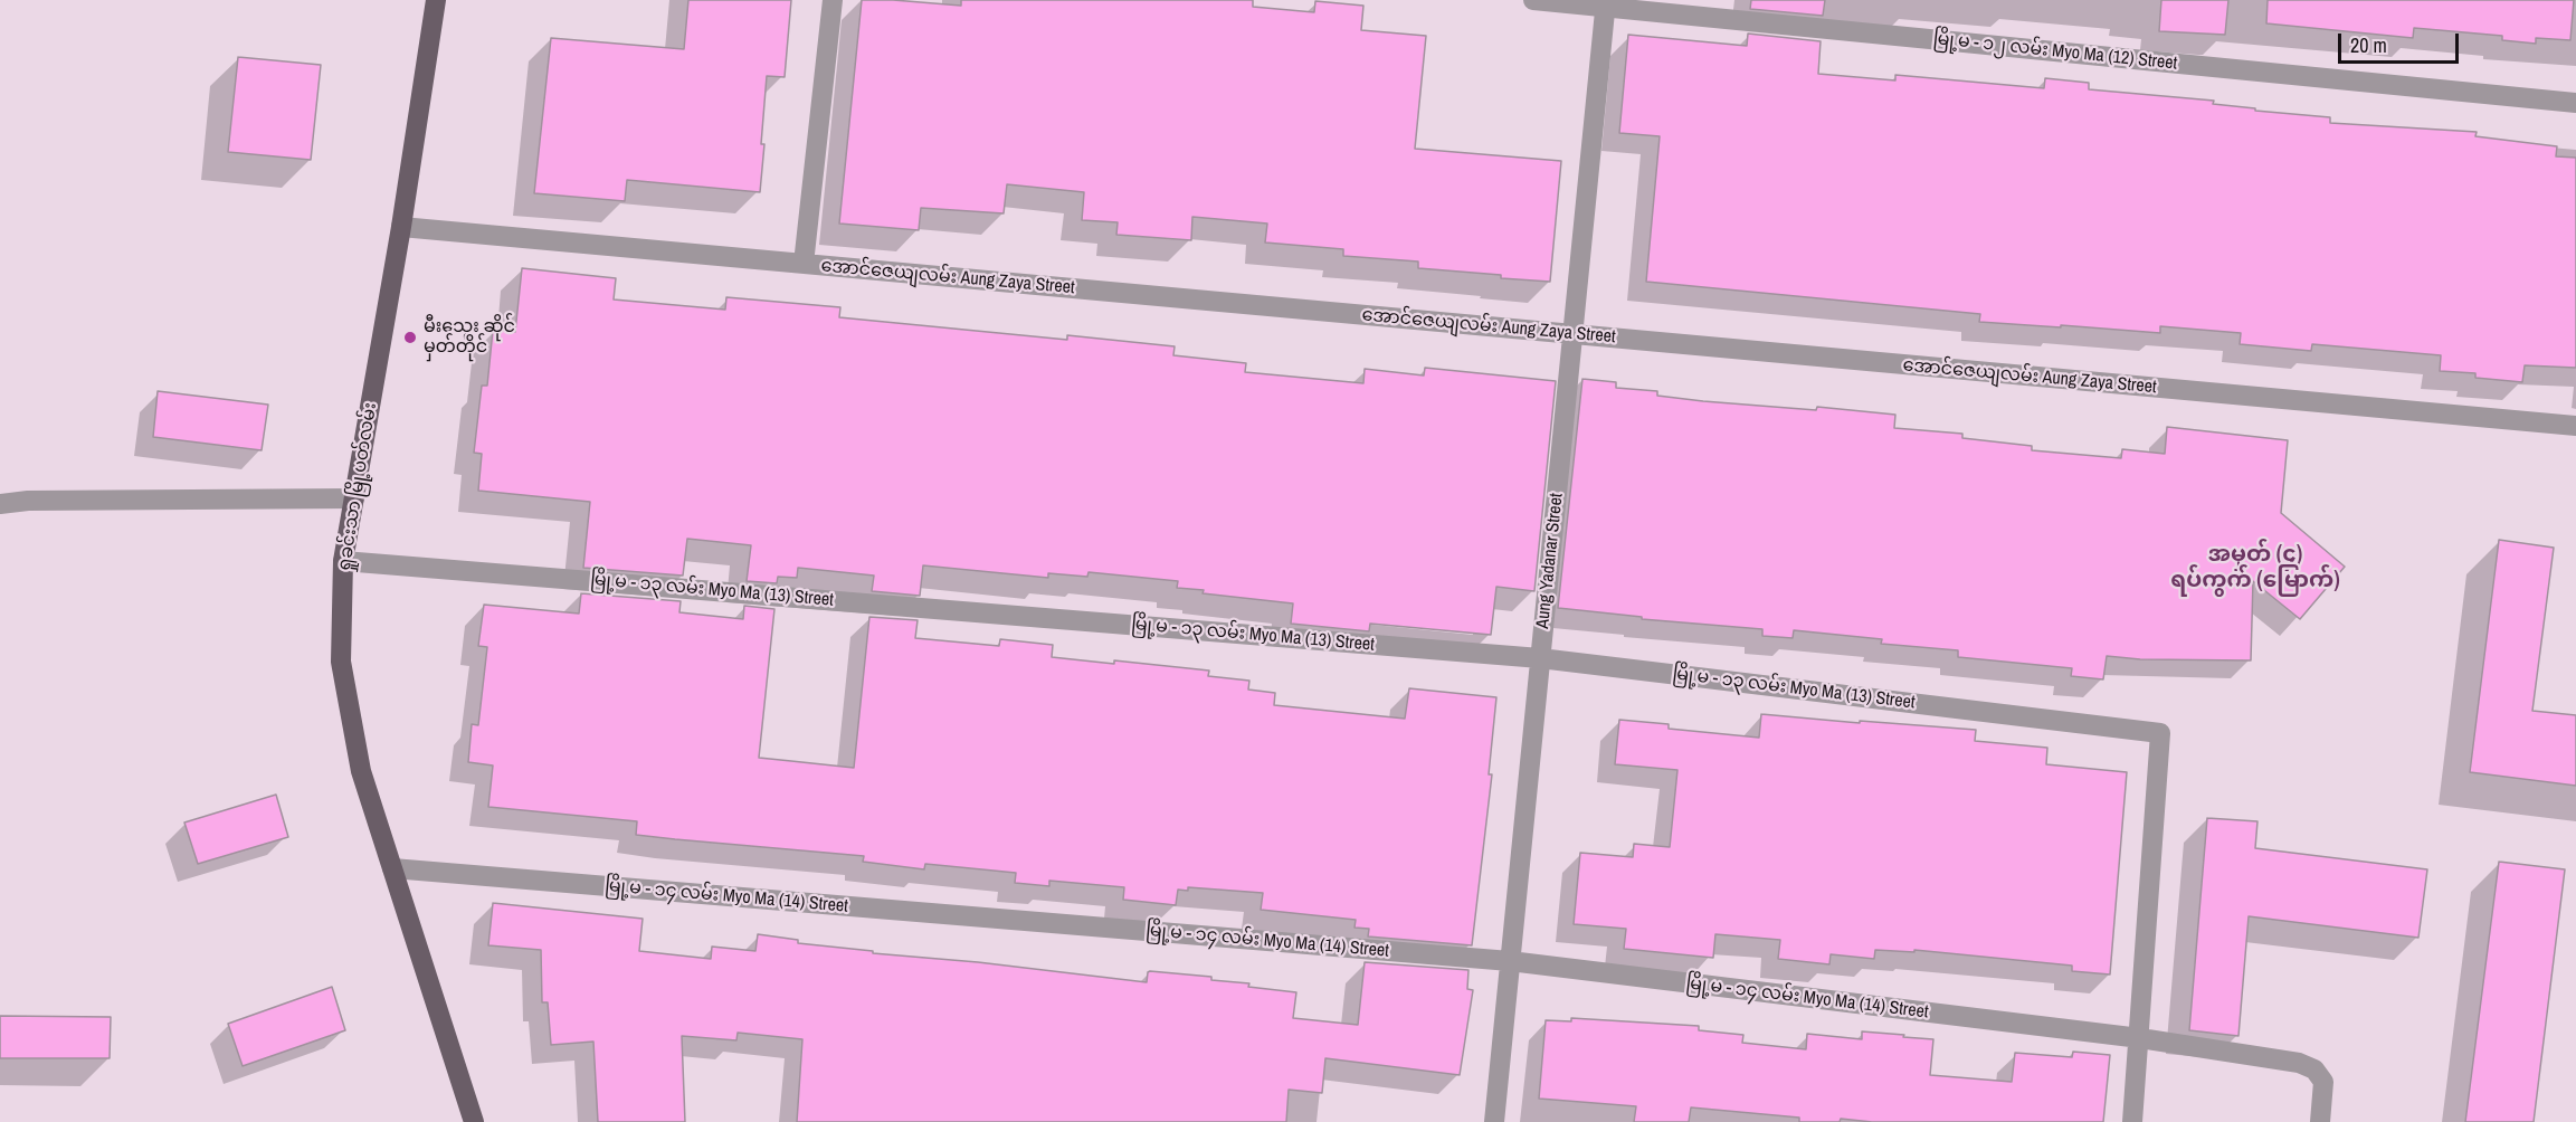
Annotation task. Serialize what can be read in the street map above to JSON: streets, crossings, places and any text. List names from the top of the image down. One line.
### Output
{"streets":{"main road":["ရှုခင်းသာ မြို့ပတ်လမ်း"],"street":["မြို့မ - ၁၂ လမ်း Myo Ma (12) Street","အောင်ဇေယျလမ်း Aung Zaya Street","Aung Yadanar Street","မြို့မ - ၁၃ လမ်း Myo Ma (13) Street","မြို့မ - ၁၄ လမ်း Myo Ma (14) Street"]},"crossings":[["မြို့မ - ၁၂ လမ်း Myo Ma (12) Street","Aung Yadanar Street"],["အောင်ဇေယျလမ်း Aung Zaya Street","ရှုခင်းသာ မြို့ပတ်လမ်း"],["အောင်ဇေယျလမ်း Aung Zaya Street","Aung Yadanar Street"],["ရှုခင်းသာ မြို့ပတ်လမ်း","မြို့မ - ၁၃ လမ်း Myo Ma (13) Street"],["ရှုခင်းသာ မြို့ပတ်လမ်း","မြို့မ - ၁၄ လမ်း Myo Ma (14) Street"],["Aung Yadanar Street","မြို့မ - ၁၃ လမ်း Myo Ma (13) Street"],["Aung Yadanar Street","မြို့မ - ၁၄ လမ်း Myo Ma (14) Street"],["မြို့မ - ၁၃ လမ်း Myo Ma (13) Street","မြို့မ - ၁၄ လမ်း Myo Ma (14) Street"]],"districts":["အမှတ် (၄) ရပ်ကွက် (မြောက်)"],"places":["မီးသွေး ဆိုင် မှတ်တိုင်"],"scale_bar":"20 m"}
